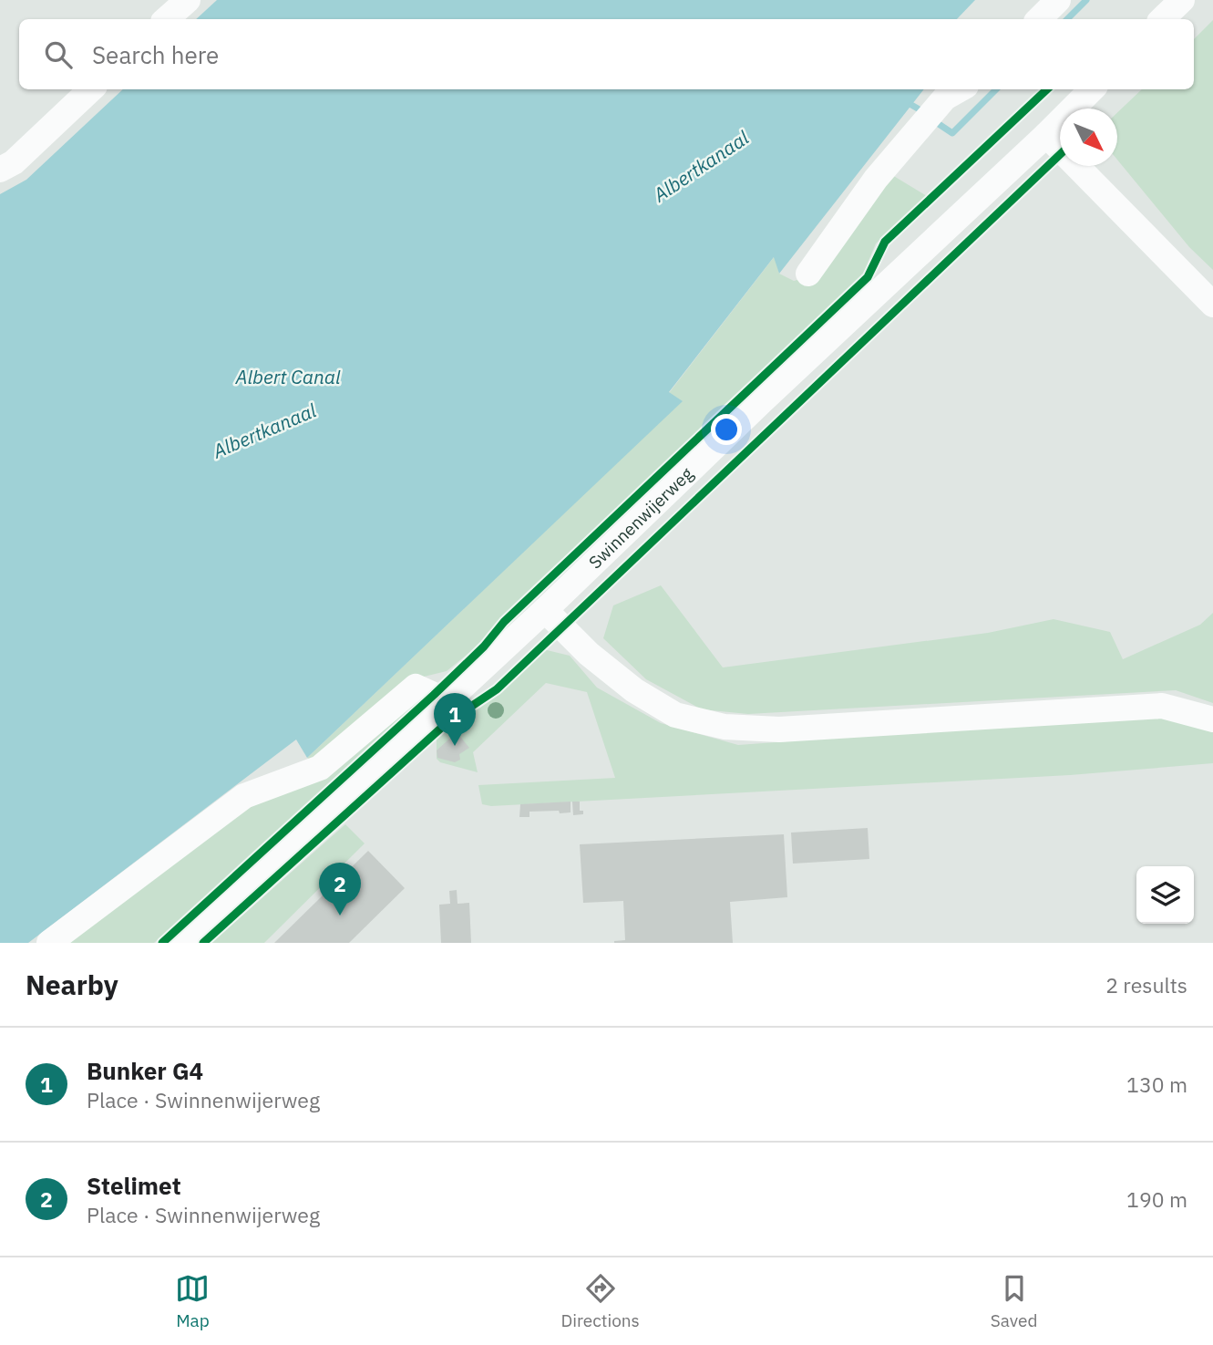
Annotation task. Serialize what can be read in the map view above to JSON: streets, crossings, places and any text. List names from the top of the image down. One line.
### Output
{"streets":{"street":["Swinnenwijerweg"]},"water":["Albertkanaal","Albert Canal"],"north":"bottom right","page":{"search":"Search here","pins":["1","2"],"heading":["Nearby","2 results"],"list":[{"mark":"1","name":"Bunker G4","note":"Place · Swinnenwijerweg","value":"130 m"},{"mark":"2","name":"Stelimet","note":"Place · Swinnenwijerweg","value":"190 m"}],"nav":["Map","Directions","Saved"]}}
